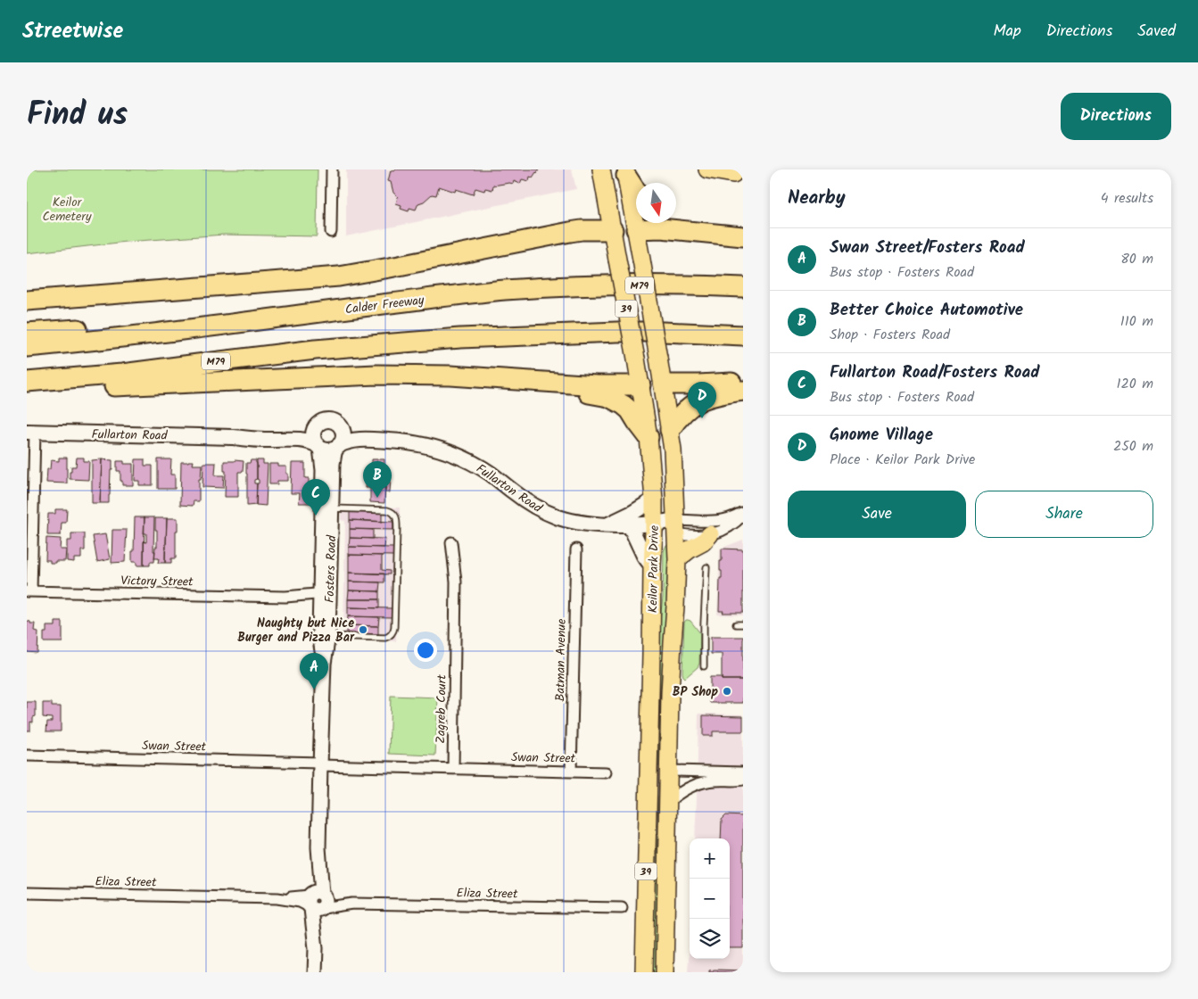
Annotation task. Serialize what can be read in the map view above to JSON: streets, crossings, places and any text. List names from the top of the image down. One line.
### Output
{"streets":{"highway":["M79","Calder Freeway"],"main road":["39","Fullarton Road","Keilor Park Drive"],"street":["Fosters Road","Victory Street","Batman Avenue","Zagreb Court","Swan Street","Eliza Street"]},"crossings":[["Fullarton Road","Fosters Road"],["Fullarton Road","Keilor Park Drive"],["Fosters Road","Victory Street"],["Fosters Road","Swan Street"],["Fosters Road","Eliza Street"],["Batman Avenue","Swan Street"],["Zagreb Court","Swan Street"]],"parks":["Keilor Cemetery"],"places":["Naughty but Nice Burger and Pizza Bar","BP Shop"],"north":"bottom","page":{"header":"Streetwise","nav":["Map","Directions","Saved"],"title":"Find us","buttons":["Directions",["Save","Share"]],"heading":["Nearby","4 results"],"list":[{"mark":"A","name":"Swan Street/Fosters Road","note":"Bus stop · Fosters Road","value":"80 m"},{"mark":"B","name":"Better Choice Automotive","note":"Shop · Fosters Road","value":"110 m"},{"mark":"C","name":"Fullarton Road/Fosters Road","note":"Bus stop · Fosters Road","value":"120 m"},{"mark":"D","name":"Gnome Village","note":"Place · Keilor Park Drive","value":"250 m"}],"pins":["D","B","C","A"],"map_buttons":["+","−"]}}
